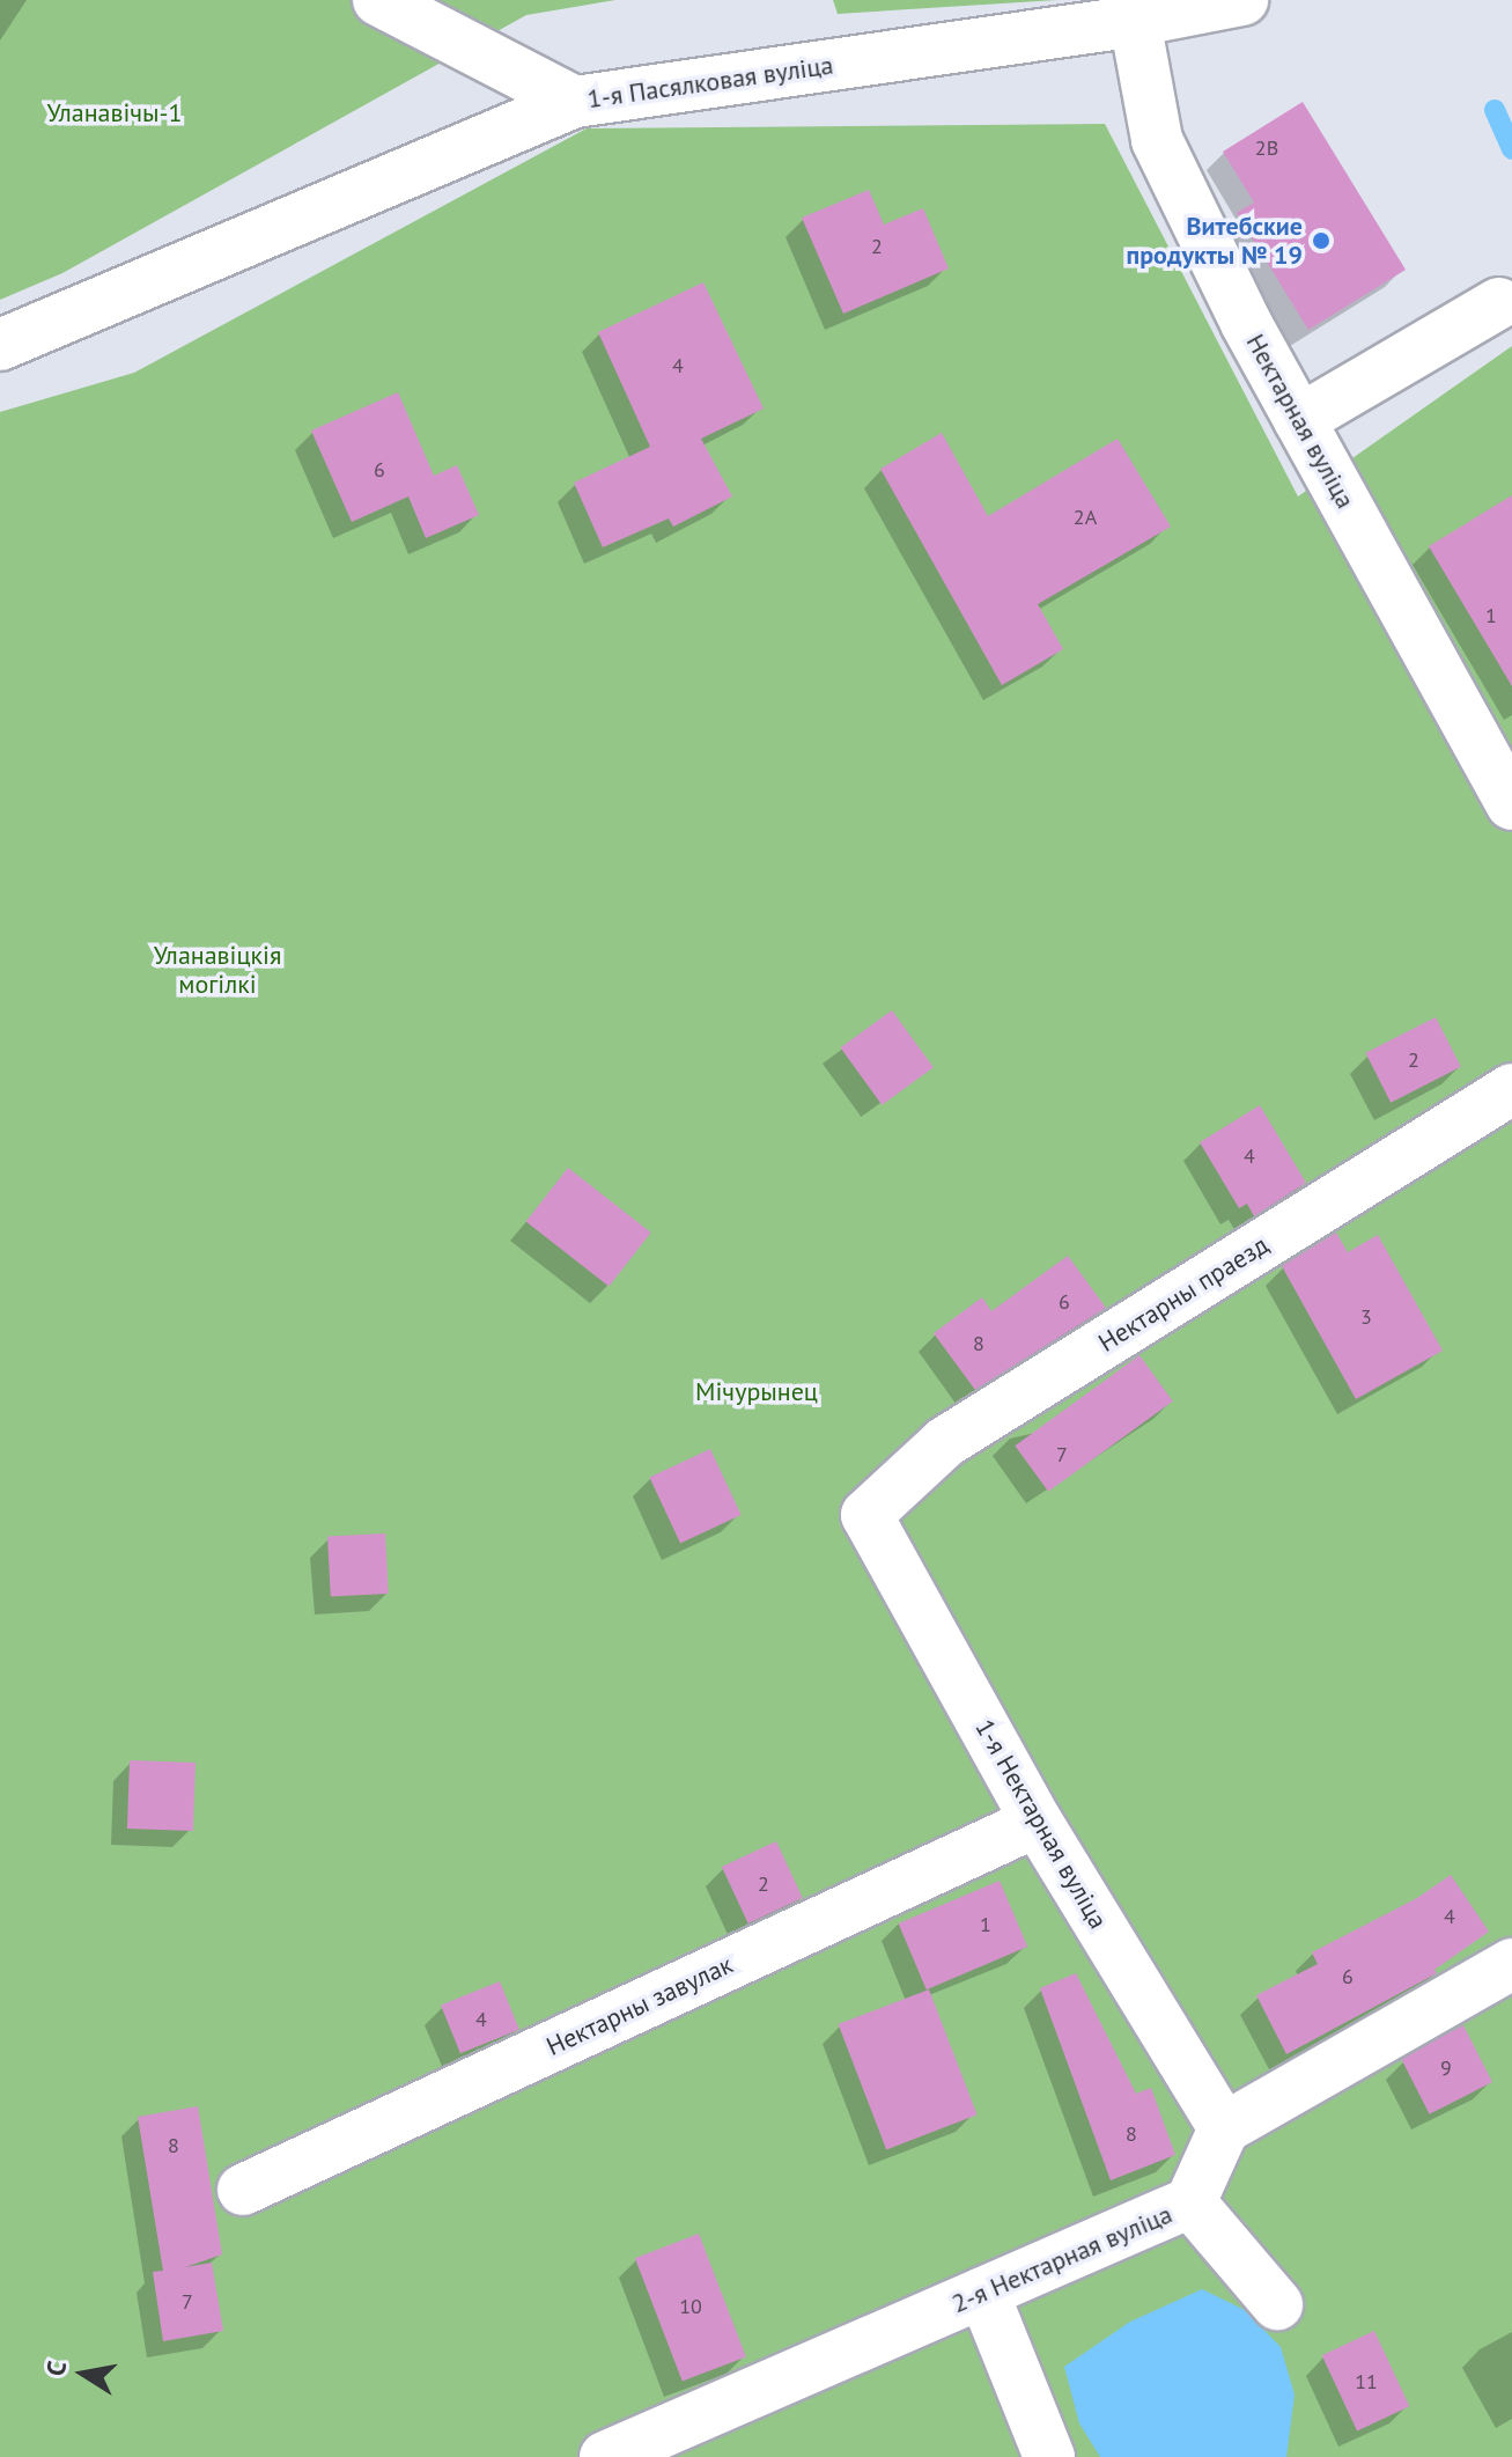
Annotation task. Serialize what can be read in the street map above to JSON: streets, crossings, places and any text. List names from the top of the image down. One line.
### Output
{"streets":{"street":["1-я Пасялковая вуліца","Нектарная вуліца","Нектарны праезд","1-я Нектарная вуліца","Нектарны завулак","2-я Нектарная вуліца"]},"crossings":[["1-я Пасялковая вуліца","Нектарная вуліца"],["Нектарны праезд","1-я Нектарная вуліца"],["1-я Нектарная вуліца","Нектарны завулак"],["1-я Нектарная вуліца","2-я Нектарная вуліца"]],"parks":["Уланавічы-1","Уланавіцкія могілкі","Мічурынец"],"places":["Витебские продукты № 19"],"house_numbers":["2В","2","4","6","2А","1","2","4","6","3","8","7","2","4","1","6","4","9","8","8","7","10","11"],"north":"left"}
